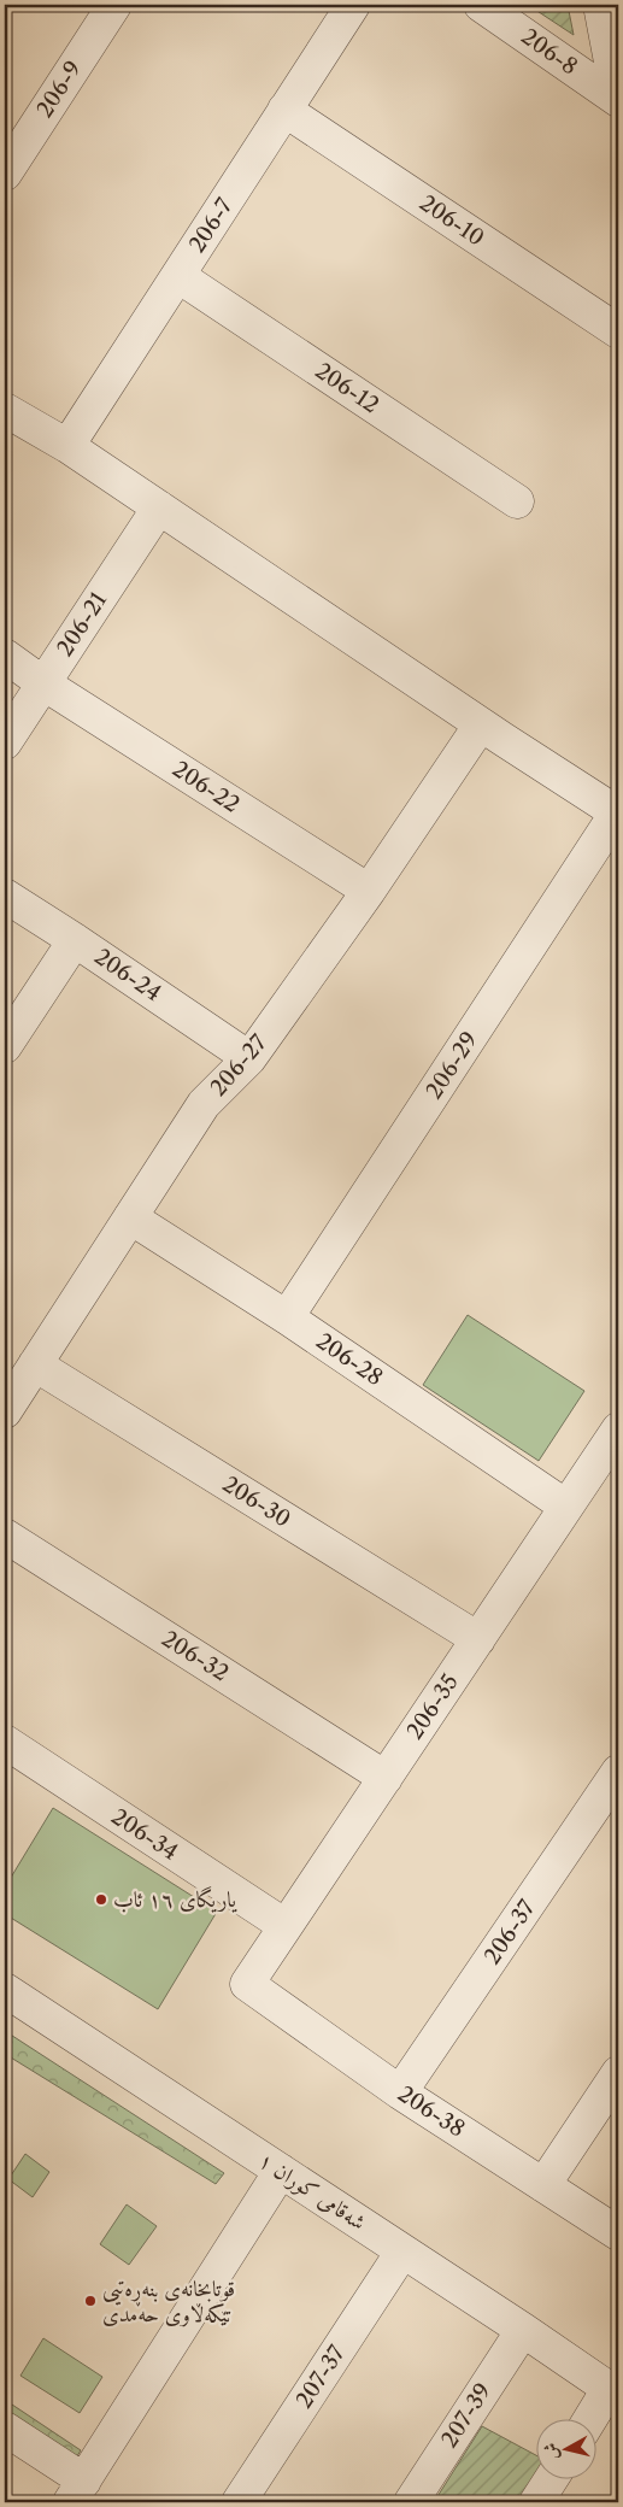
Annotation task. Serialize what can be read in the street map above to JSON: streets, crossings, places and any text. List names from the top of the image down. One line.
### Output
{"streets":{"street":["206-8","206-9","206-10","206-7","206-12","206-21","206-22","206-24","206-27","206-29","206-28","206-30","206-32","206-35","206-34","206-37","206-38","شەقامی کوران ١","207-37","207-39"]},"crossings":[["206-10","206-7"],["206-7","206-12"],["206-21","206-22"],["206-22","206-27"],["206-24","206-27"],["206-27","206-28"],["206-27","206-30"],["206-29","206-28"],["206-28","206-35"],["206-30","206-35"],["206-32","206-35"],["206-35","206-34"],["206-35","206-38"],["206-37","206-38"],["شەقامی کوران ١","207-37"],["شەقامی کوران ١","207-39"]],"places":["یاریگای ١٦ ئاب","قوتابخانەی بنەڕەتیی تێکەڵاوی حەمدی"],"north":"left"}
